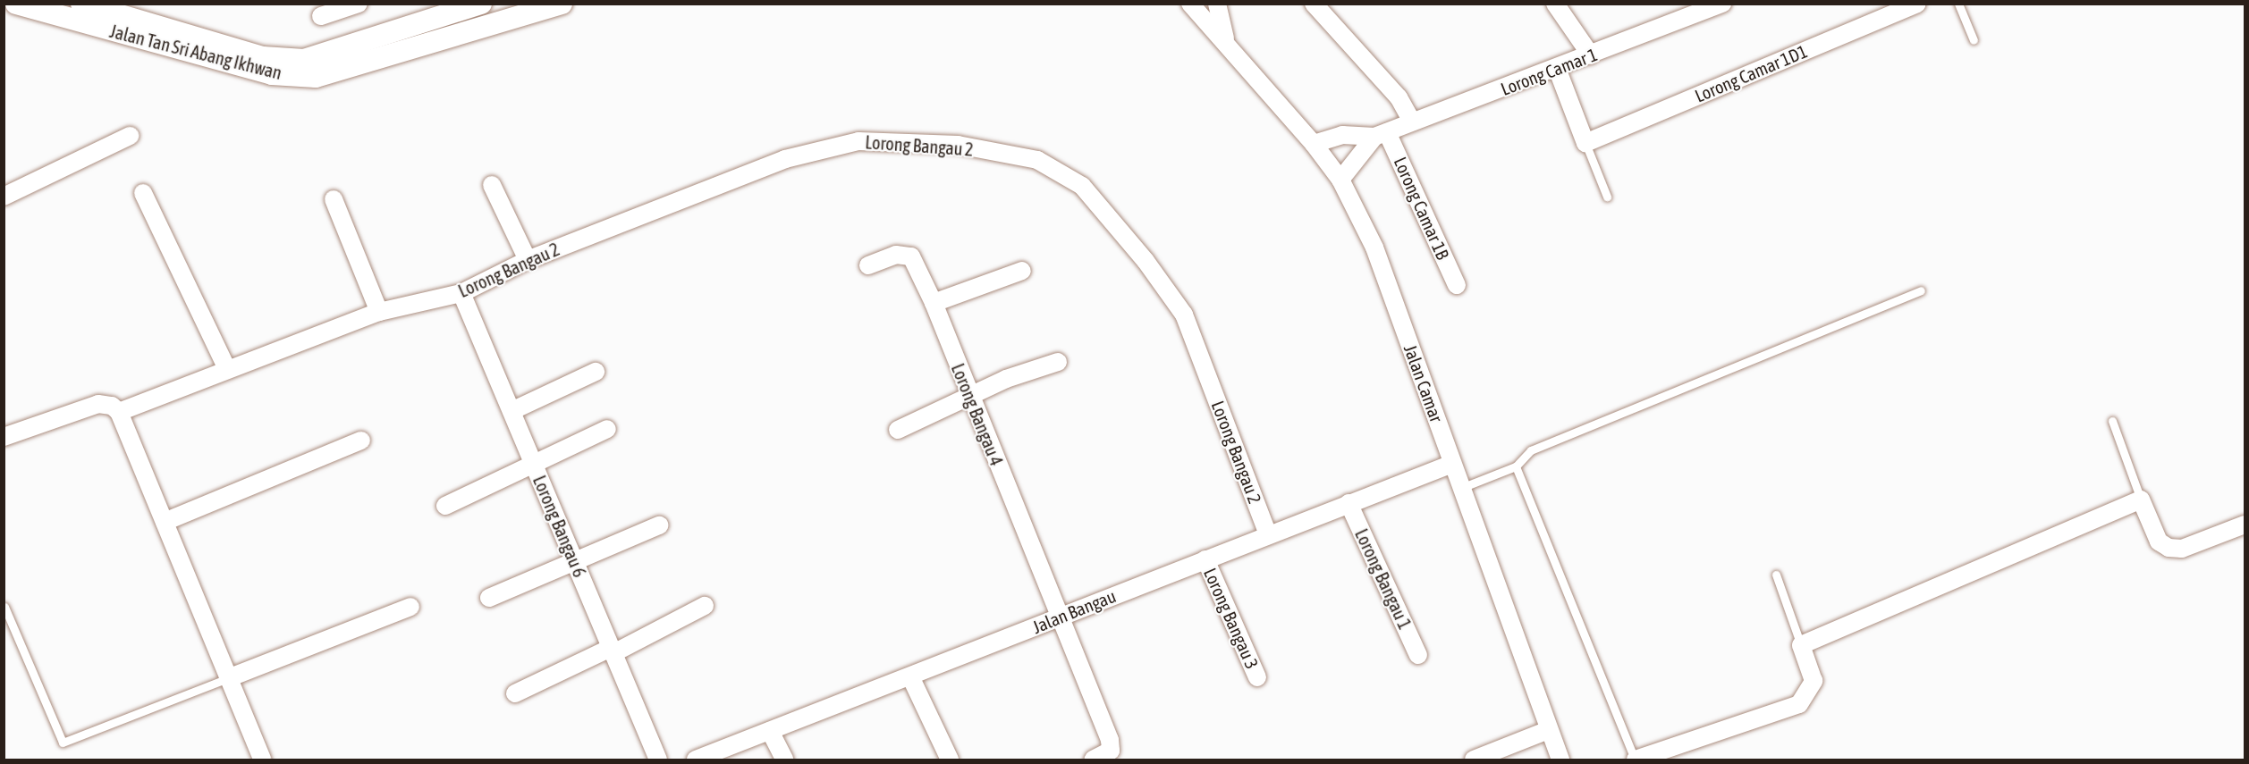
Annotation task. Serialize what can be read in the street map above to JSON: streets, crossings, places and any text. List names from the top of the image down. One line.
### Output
{"streets":{"street":["Jalan Tan Sri Abang Ikhwan","Lorong Camar 1","Lorong Camar 1D1","Lorong Bangau 2","Lorong Camar 1B","Jalan Camar","Lorong Bangau 4","Lorong Bangau 6","Lorong Bangau 1","Jalan Bangau","Lorong Bangau 3"]},"crossings":[["Lorong Camar 1","Lorong Camar 1B"],["Lorong Camar 1","Jalan Camar"],["Lorong Bangau 2","Lorong Bangau 6"],["Lorong Bangau 2","Jalan Bangau"],["Jalan Camar","Jalan Bangau"],["Lorong Bangau 4","Jalan Bangau"],["Lorong Bangau 1","Jalan Bangau"],["Jalan Bangau","Lorong Bangau 3"]]}
